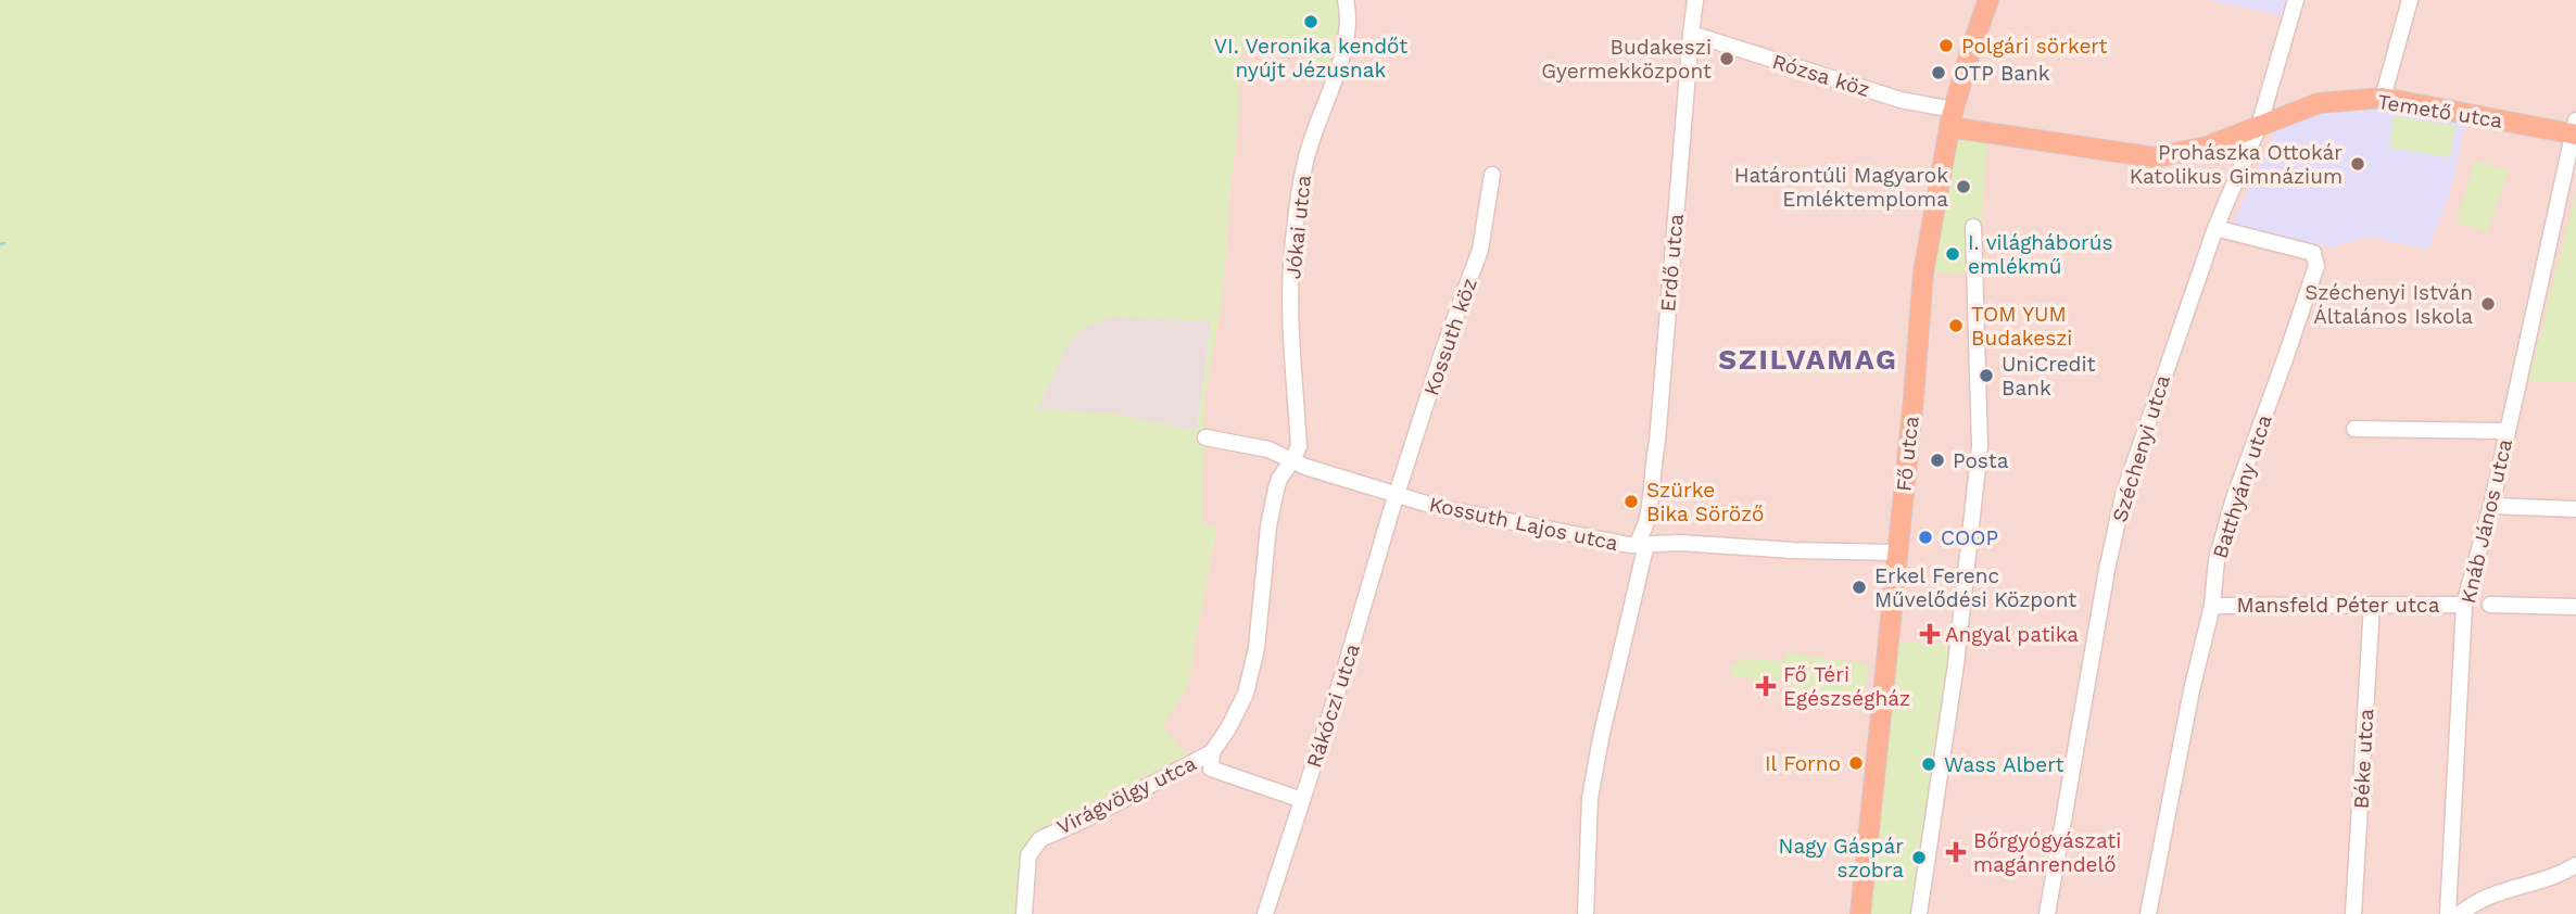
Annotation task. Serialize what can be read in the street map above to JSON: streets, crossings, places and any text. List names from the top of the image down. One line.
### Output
{"streets":{"main road":["Temető utca","Fő utca"],"street":["Rózsa köz","Jókai utca","Erdő utca","Kossuth köz","Széchenyi utca","Batthyány utca","Knáb János utca","Kossuth Lajos utca","Mansfeld Péter utca","Rákóczi utca","Béke utca","Virágvölgy utca"]},"crossings":[["Rózsa köz","Temető utca"],["Rózsa köz","Erdő utca"],["Rózsa köz","Fő utca"],["Temető utca","Széchenyi utca"],["Temető utca","Fő utca"],["Temető utca","Knáb János utca"],["Jókai utca","Kossuth Lajos utca"],["Jókai utca","Virágvölgy utca"],["Erdő utca","Kossuth Lajos utca"],["Kossuth köz","Kossuth Lajos utca"],["Kossuth köz","Rákóczi utca"],["Széchenyi utca","Batthyány utca"],["Fő utca","Kossuth Lajos utca"],["Batthyány utca","Mansfeld Péter utca"],["Knáb János utca","Mansfeld Péter utca"],["Kossuth Lajos utca","Rákóczi utca"],["Kossuth Lajos utca","Virágvölgy utca"],["Mansfeld Péter utca","Béke utca"]],"districts":["SZILVAMAG"],"places":{"other":["VI. Veronika kendőt nyújt Jézusnak","Polgári sörkert","Budakeszi Gyermekközpont","OTP Bank","Prohászka Ottokár Katolikus Gimnázium","Határontúli Magyarok Emléktemploma","I. világháborús emlékmű","Széchenyi István Általános Iskola","TOM YUM Budakeszi","UniCredit Bank","Posta","Szürke Bika Söröző","COOP","Erkel Ferenc Művelődési Központ","Il Forno","Wass Albert","Nagy Gáspár szobra"],"health":["Angyal patika","Fő Téri Egészségház","Bőrgyógyászati magánrendelő"]}}
